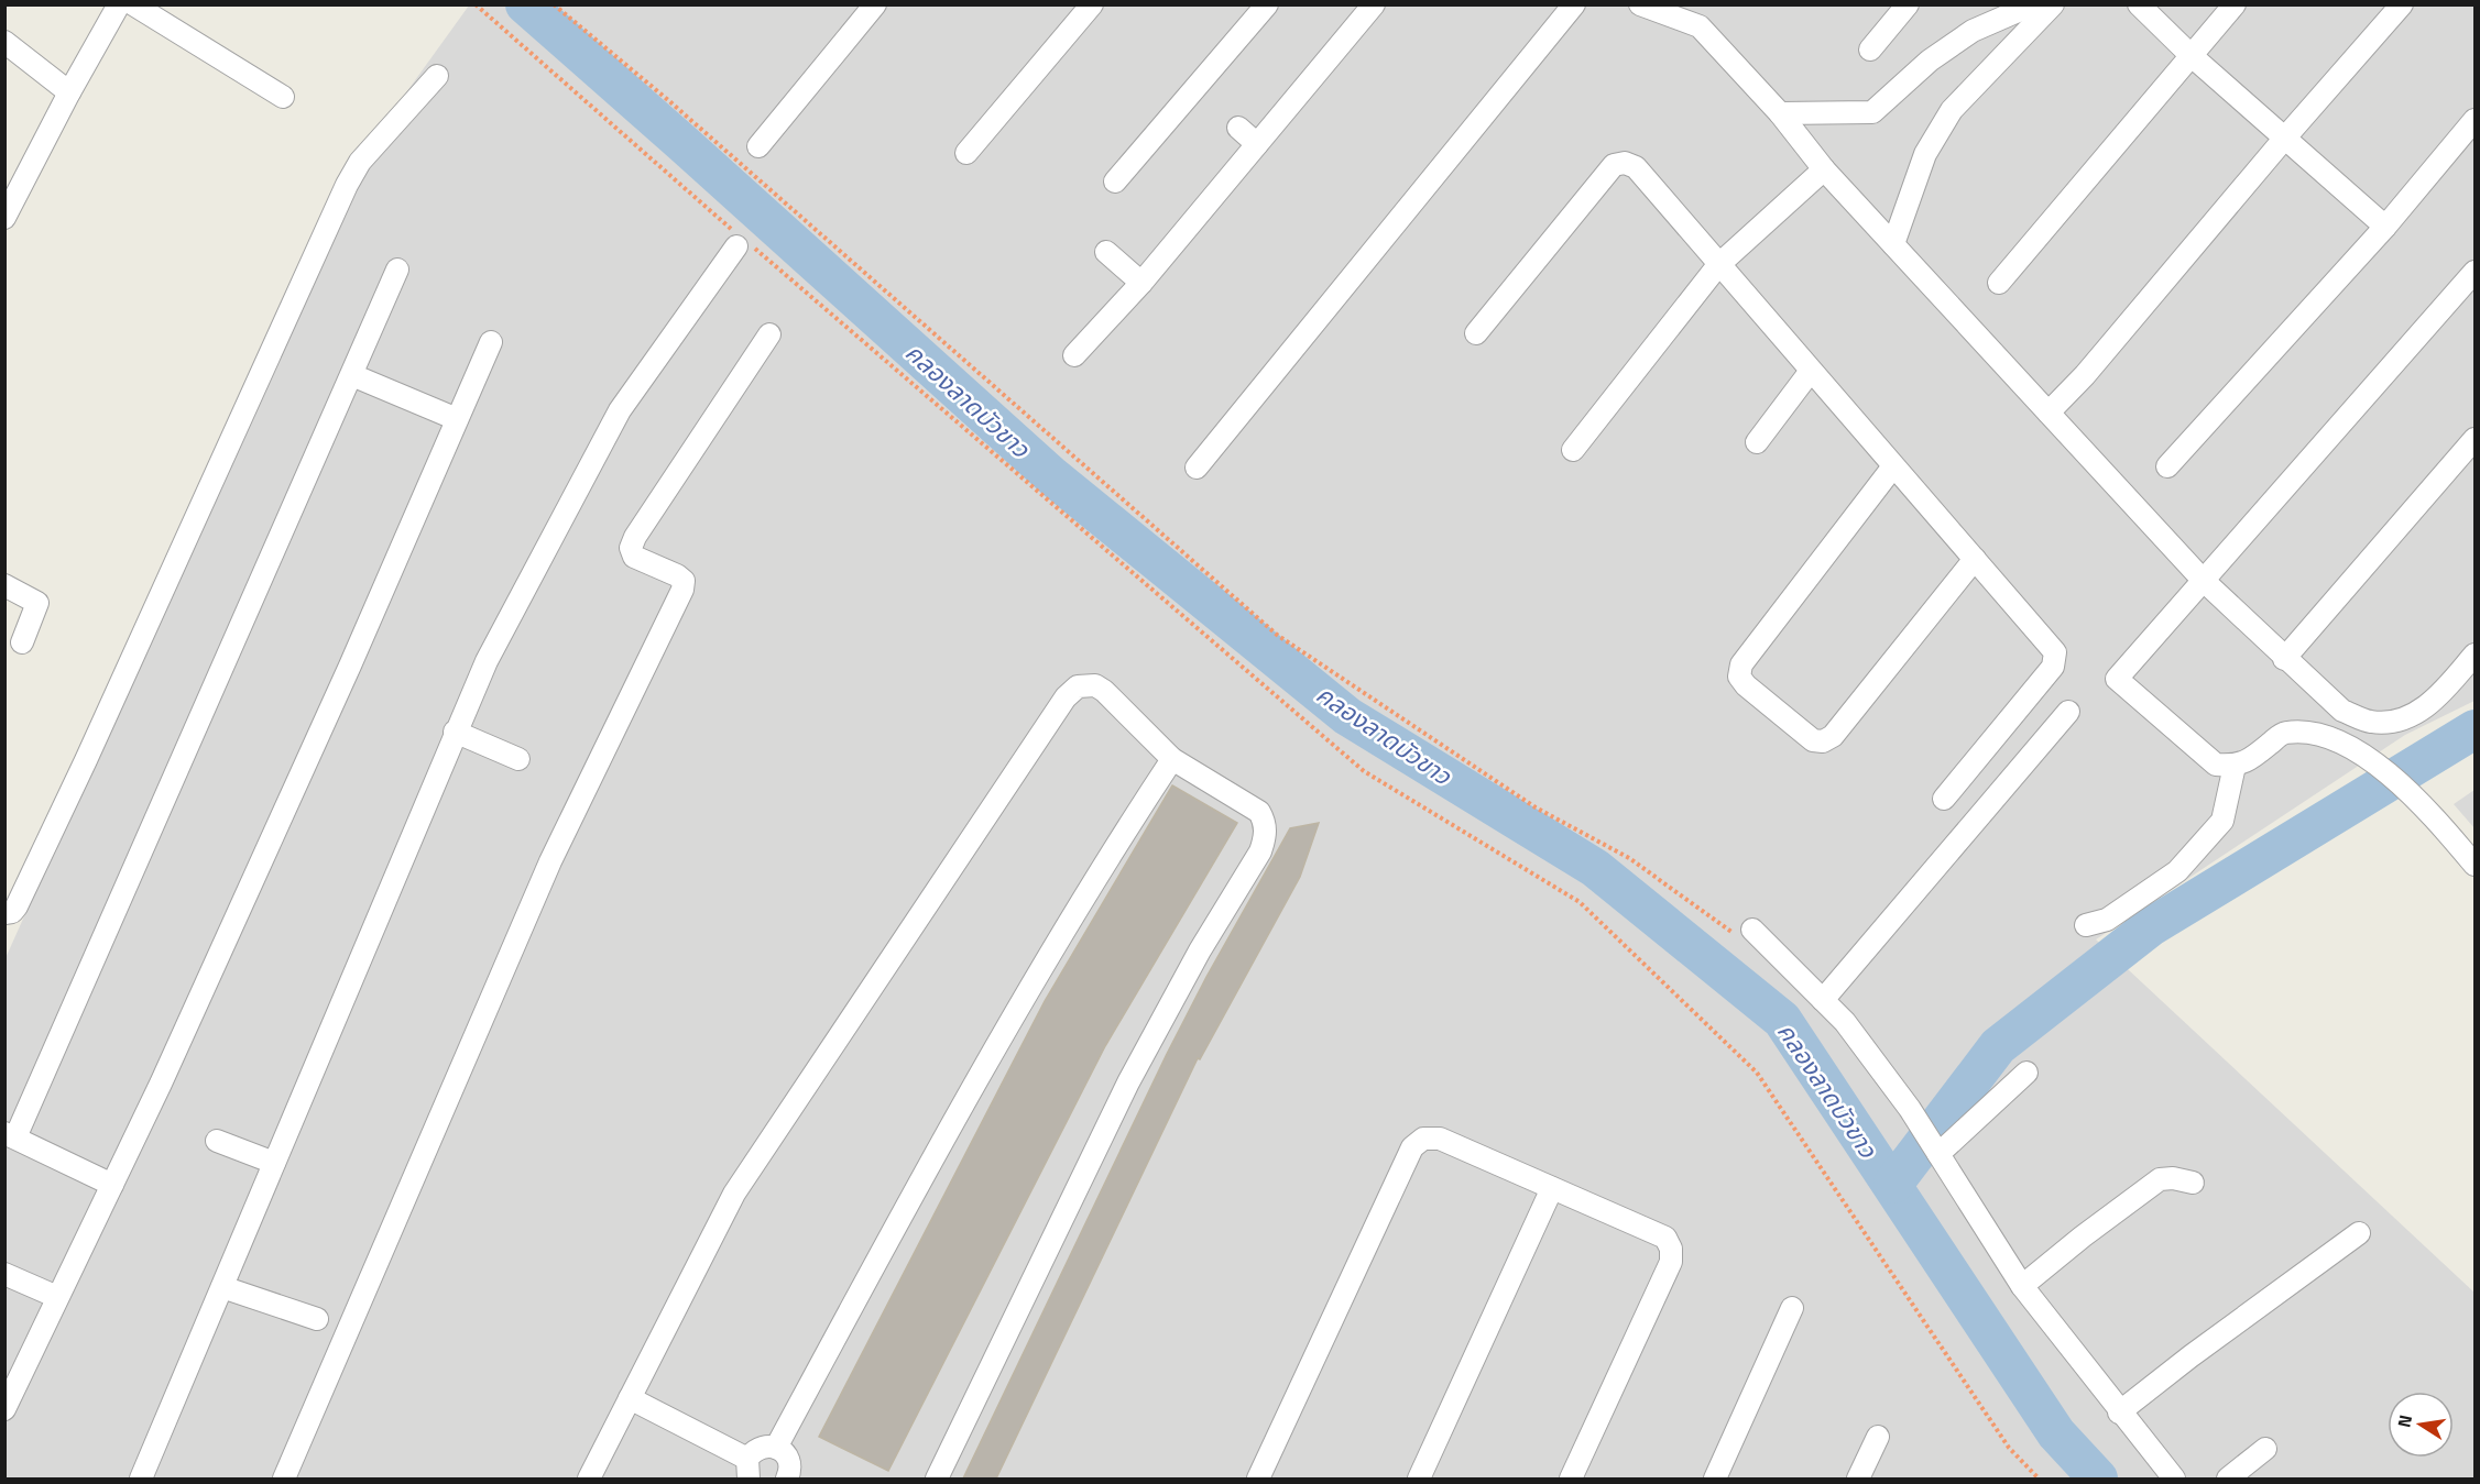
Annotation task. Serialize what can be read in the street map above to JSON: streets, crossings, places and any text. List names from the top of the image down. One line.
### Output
{"water":["คลองลาดบัวขาว"],"north":"left"}
